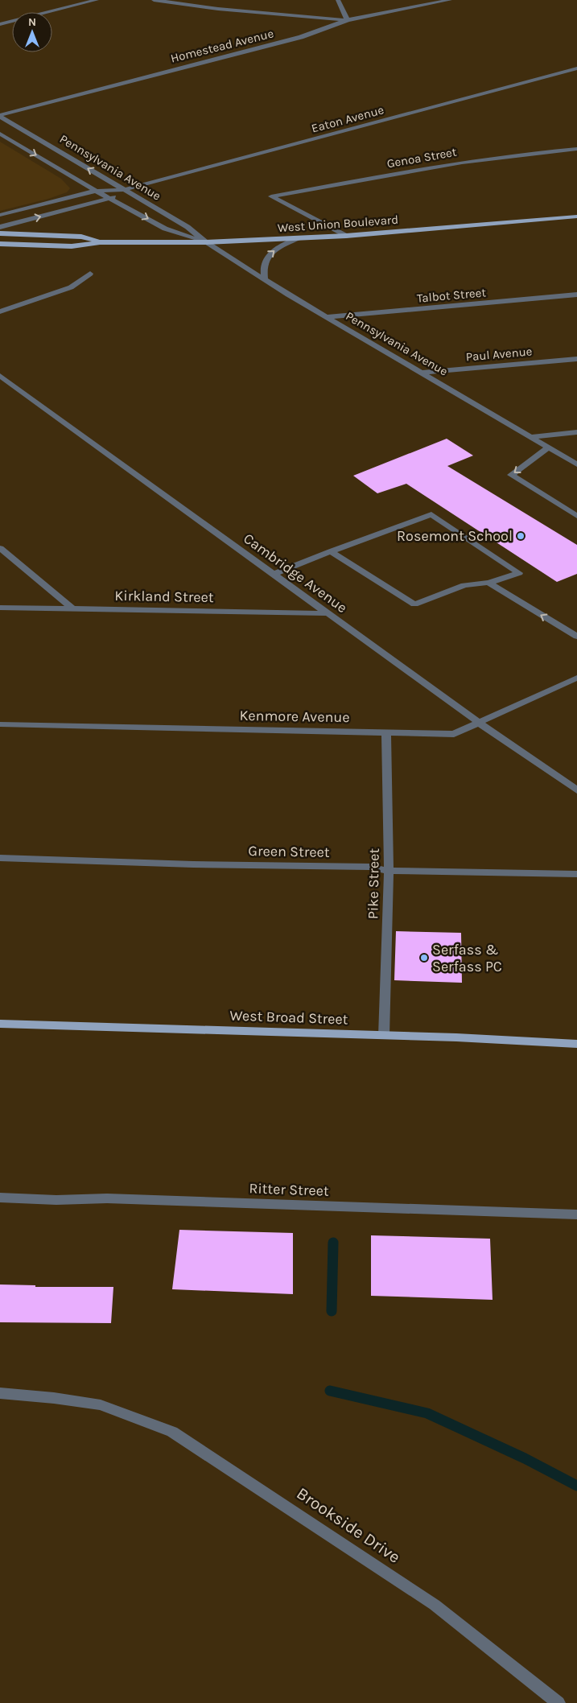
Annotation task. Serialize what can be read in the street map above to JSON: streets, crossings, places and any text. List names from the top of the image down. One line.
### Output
{"streets":{"main road":["West Union Boulevard","West Broad Street"],"street":["Homestead Avenue","Eaton Avenue","Genoa Street","Pennsylvania Avenue","Talbot Street","Paul Avenue","Cambridge Avenue","Kirkland Street","Kenmore Avenue","Green Street","Pike Street","Ritter Street","Brookside Drive"]},"crossings":[["Homestead Avenue","Pennsylvania Avenue"],["Eaton Avenue","Pennsylvania Avenue"],["Genoa Street","West Union Boulevard"],["Pennsylvania Avenue","West Union Boulevard"],["Pennsylvania Avenue","Talbot Street"],["Pennsylvania Avenue","Paul Avenue"],["Cambridge Avenue","Kirkland Street"],["Cambridge Avenue","Kenmore Avenue"],["Kenmore Avenue","Pike Street"],["Green Street","Pike Street"],["Pike Street","West Broad Street"]],"places":["Rosemont School","Serfass & Serfass PC"],"north":"top"}
